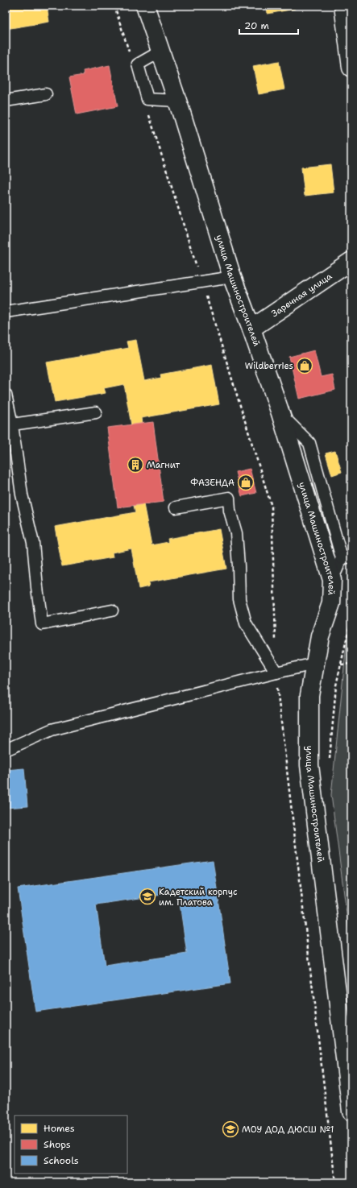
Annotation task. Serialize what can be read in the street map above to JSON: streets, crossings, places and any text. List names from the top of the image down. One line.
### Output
{"streets":{"street":["улица Машиностроителей","Заречная улица"]},"crossings":[["улица Машиностроителей","Заречная улица"]],"places":{"shop":["Wildberries","ФАЗЕНДА"],"building":["Магнит"],"school or university":["Кадетский корпус им. Платова","МОУ ДОД ДЮСШ №1"]},"legend":["Homes","Shops","Schools"],"scale_bar":"20 m"}
